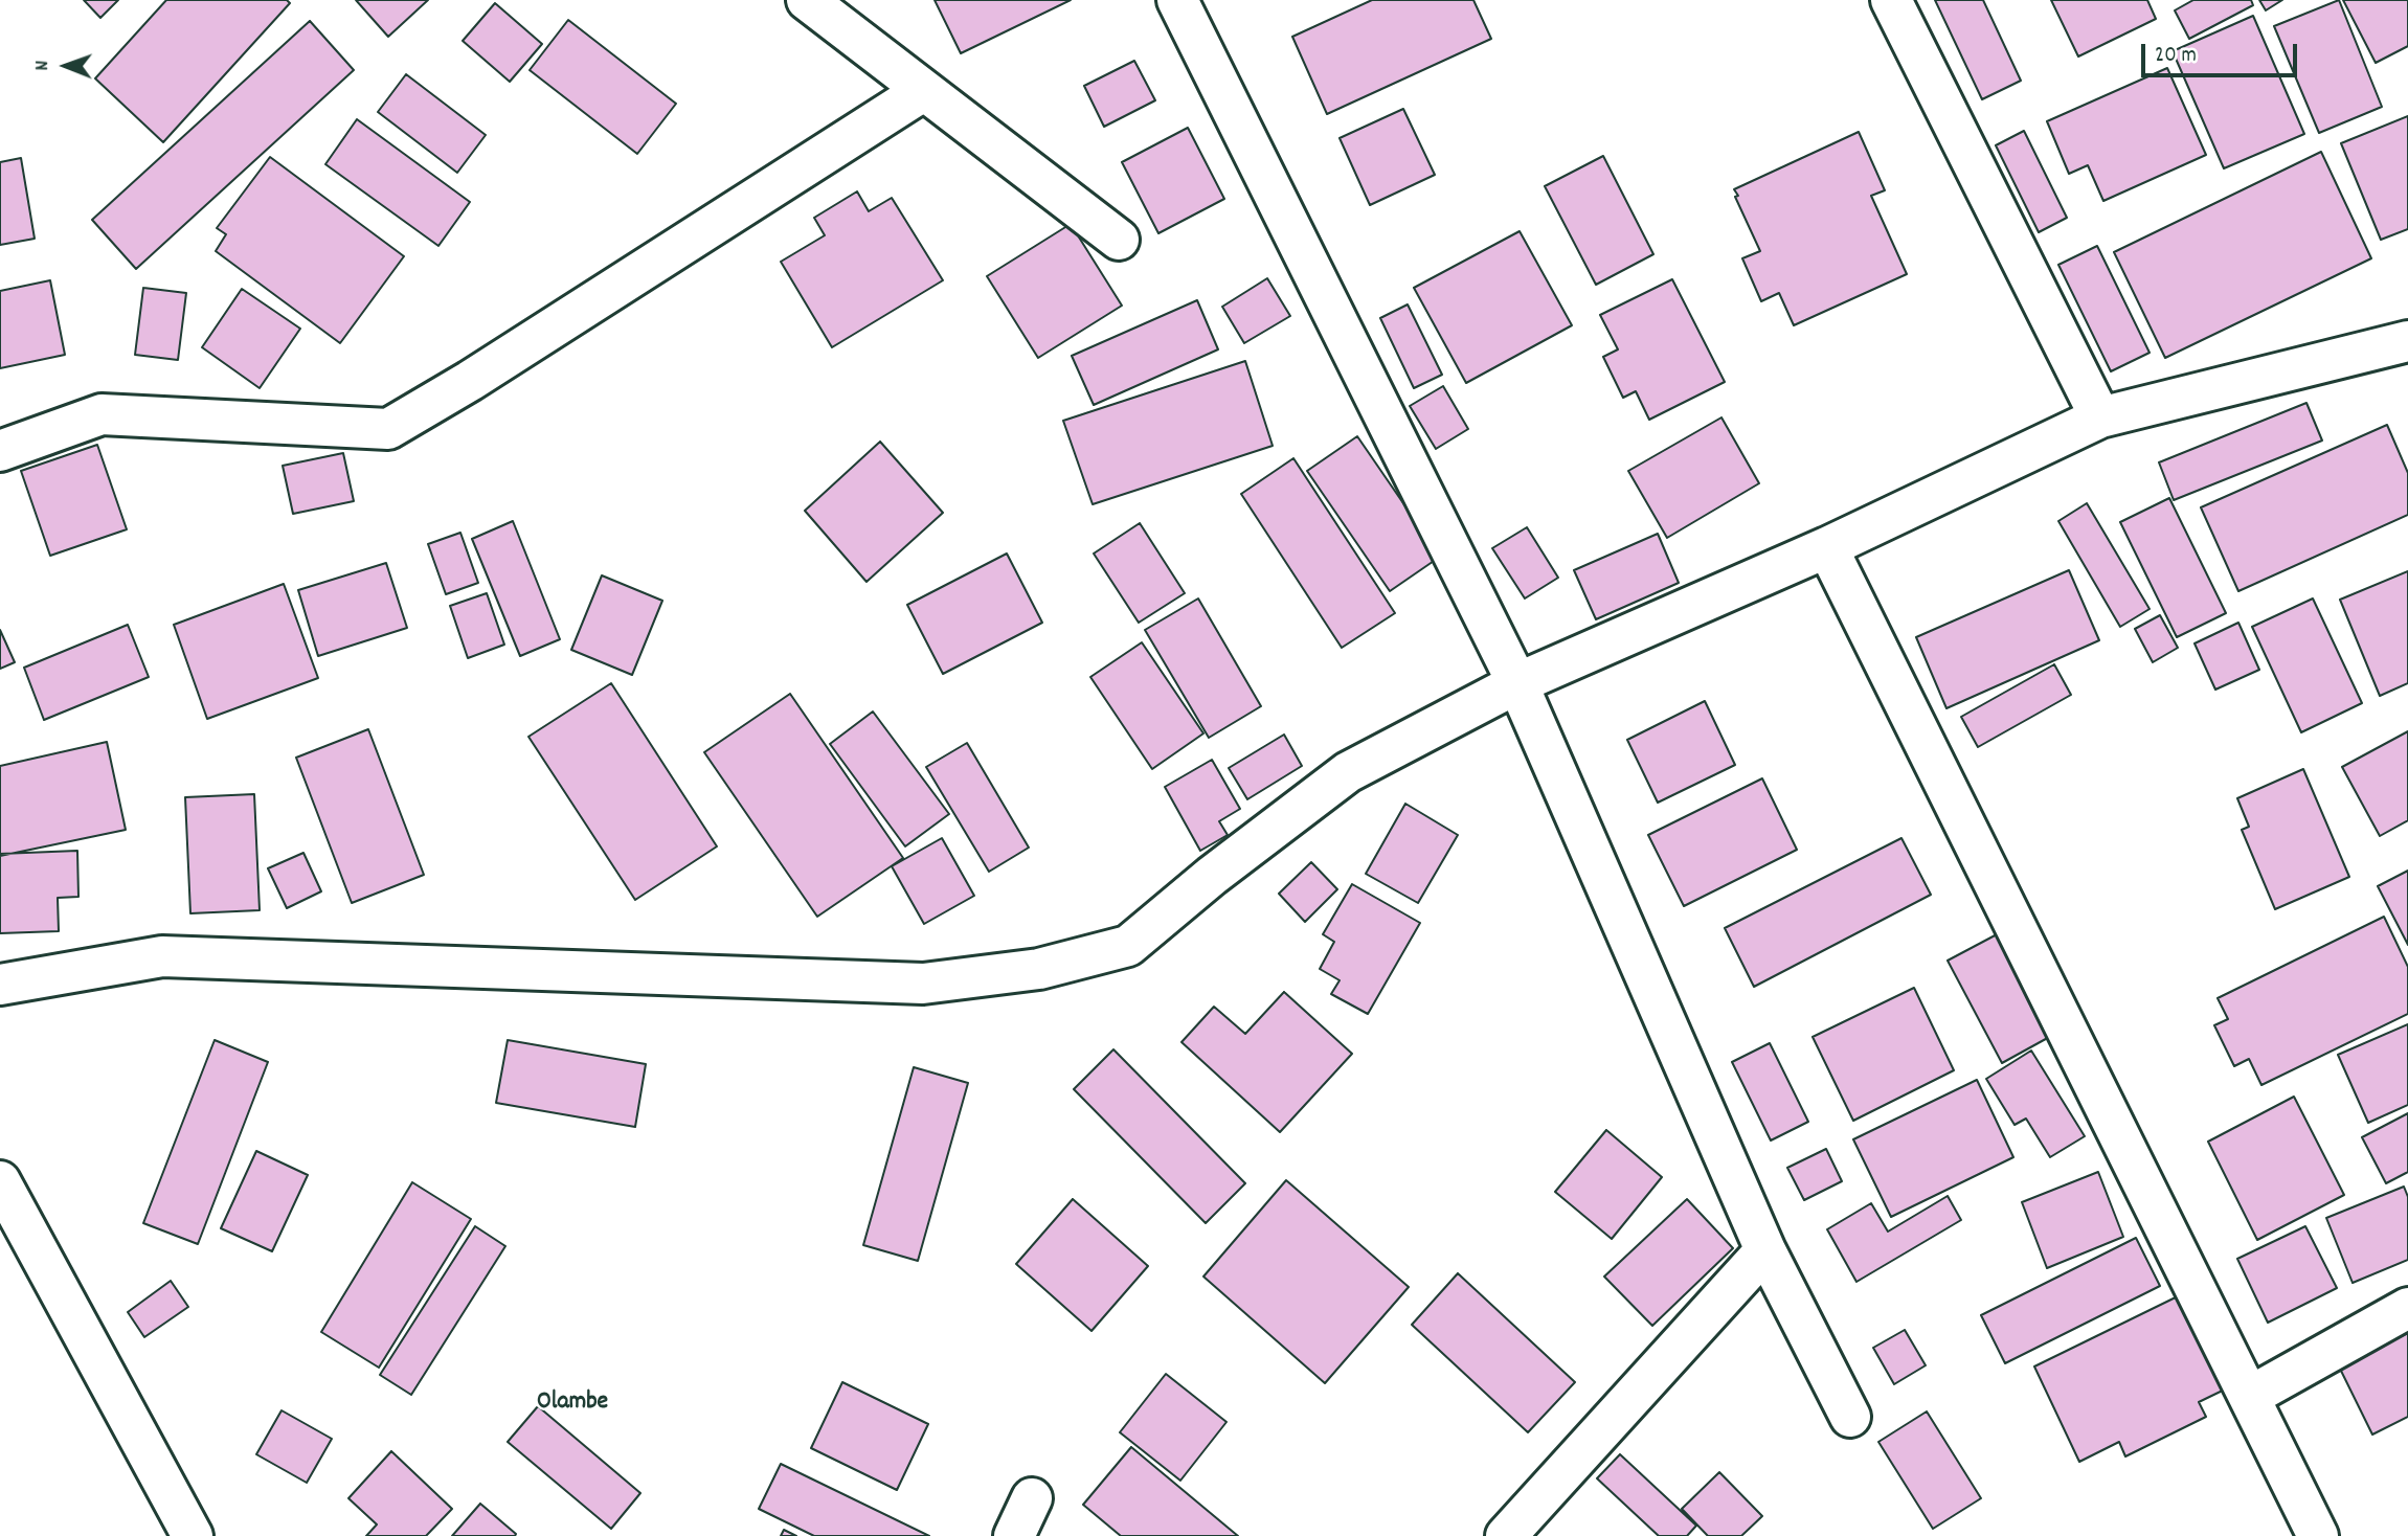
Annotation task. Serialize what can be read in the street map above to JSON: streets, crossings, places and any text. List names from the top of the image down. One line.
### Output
{"districts":["Olambe"],"scale_bar":"20 m","north":"left"}
